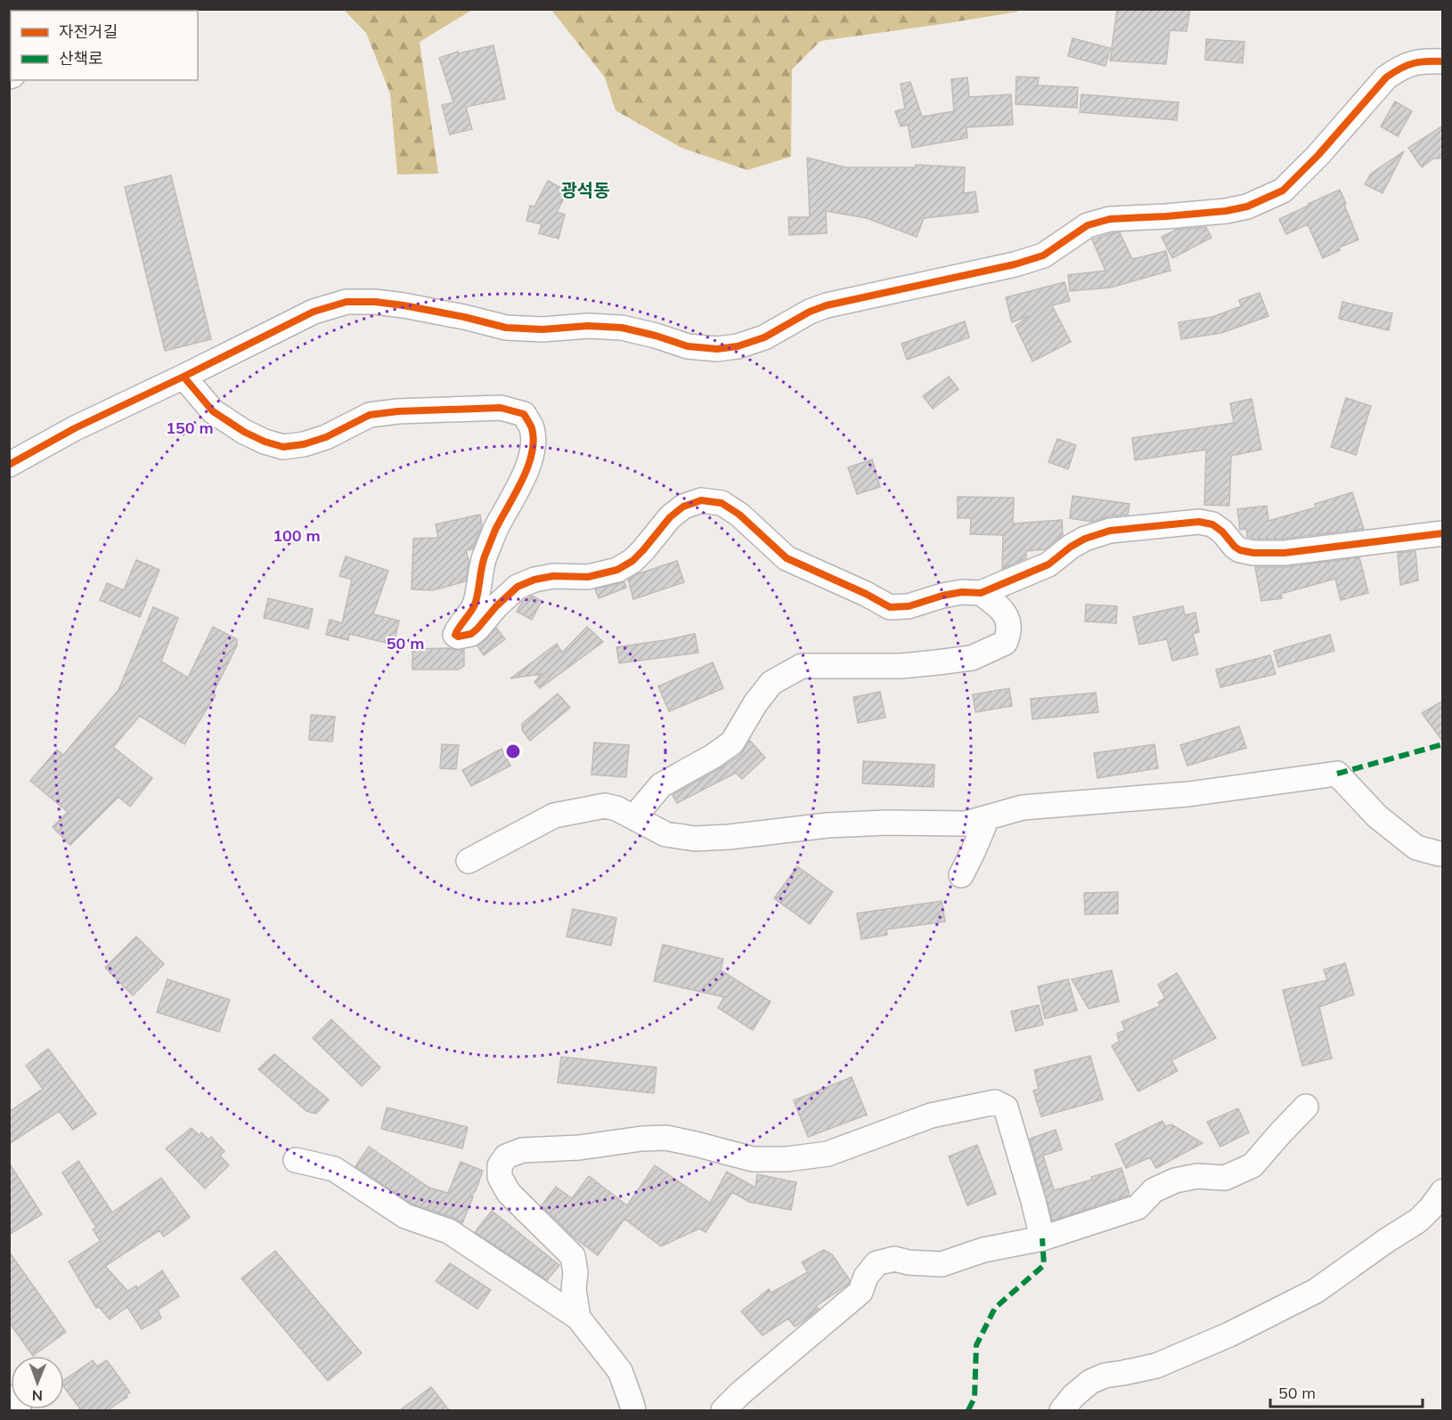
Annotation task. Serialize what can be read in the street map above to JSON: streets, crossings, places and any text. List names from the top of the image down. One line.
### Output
{"districts":["광석동"],"legend":["자전거길","산책로"],"scale_bar":"50 m","north":"bottom","rings":["150 m","100 m","50 m"]}
